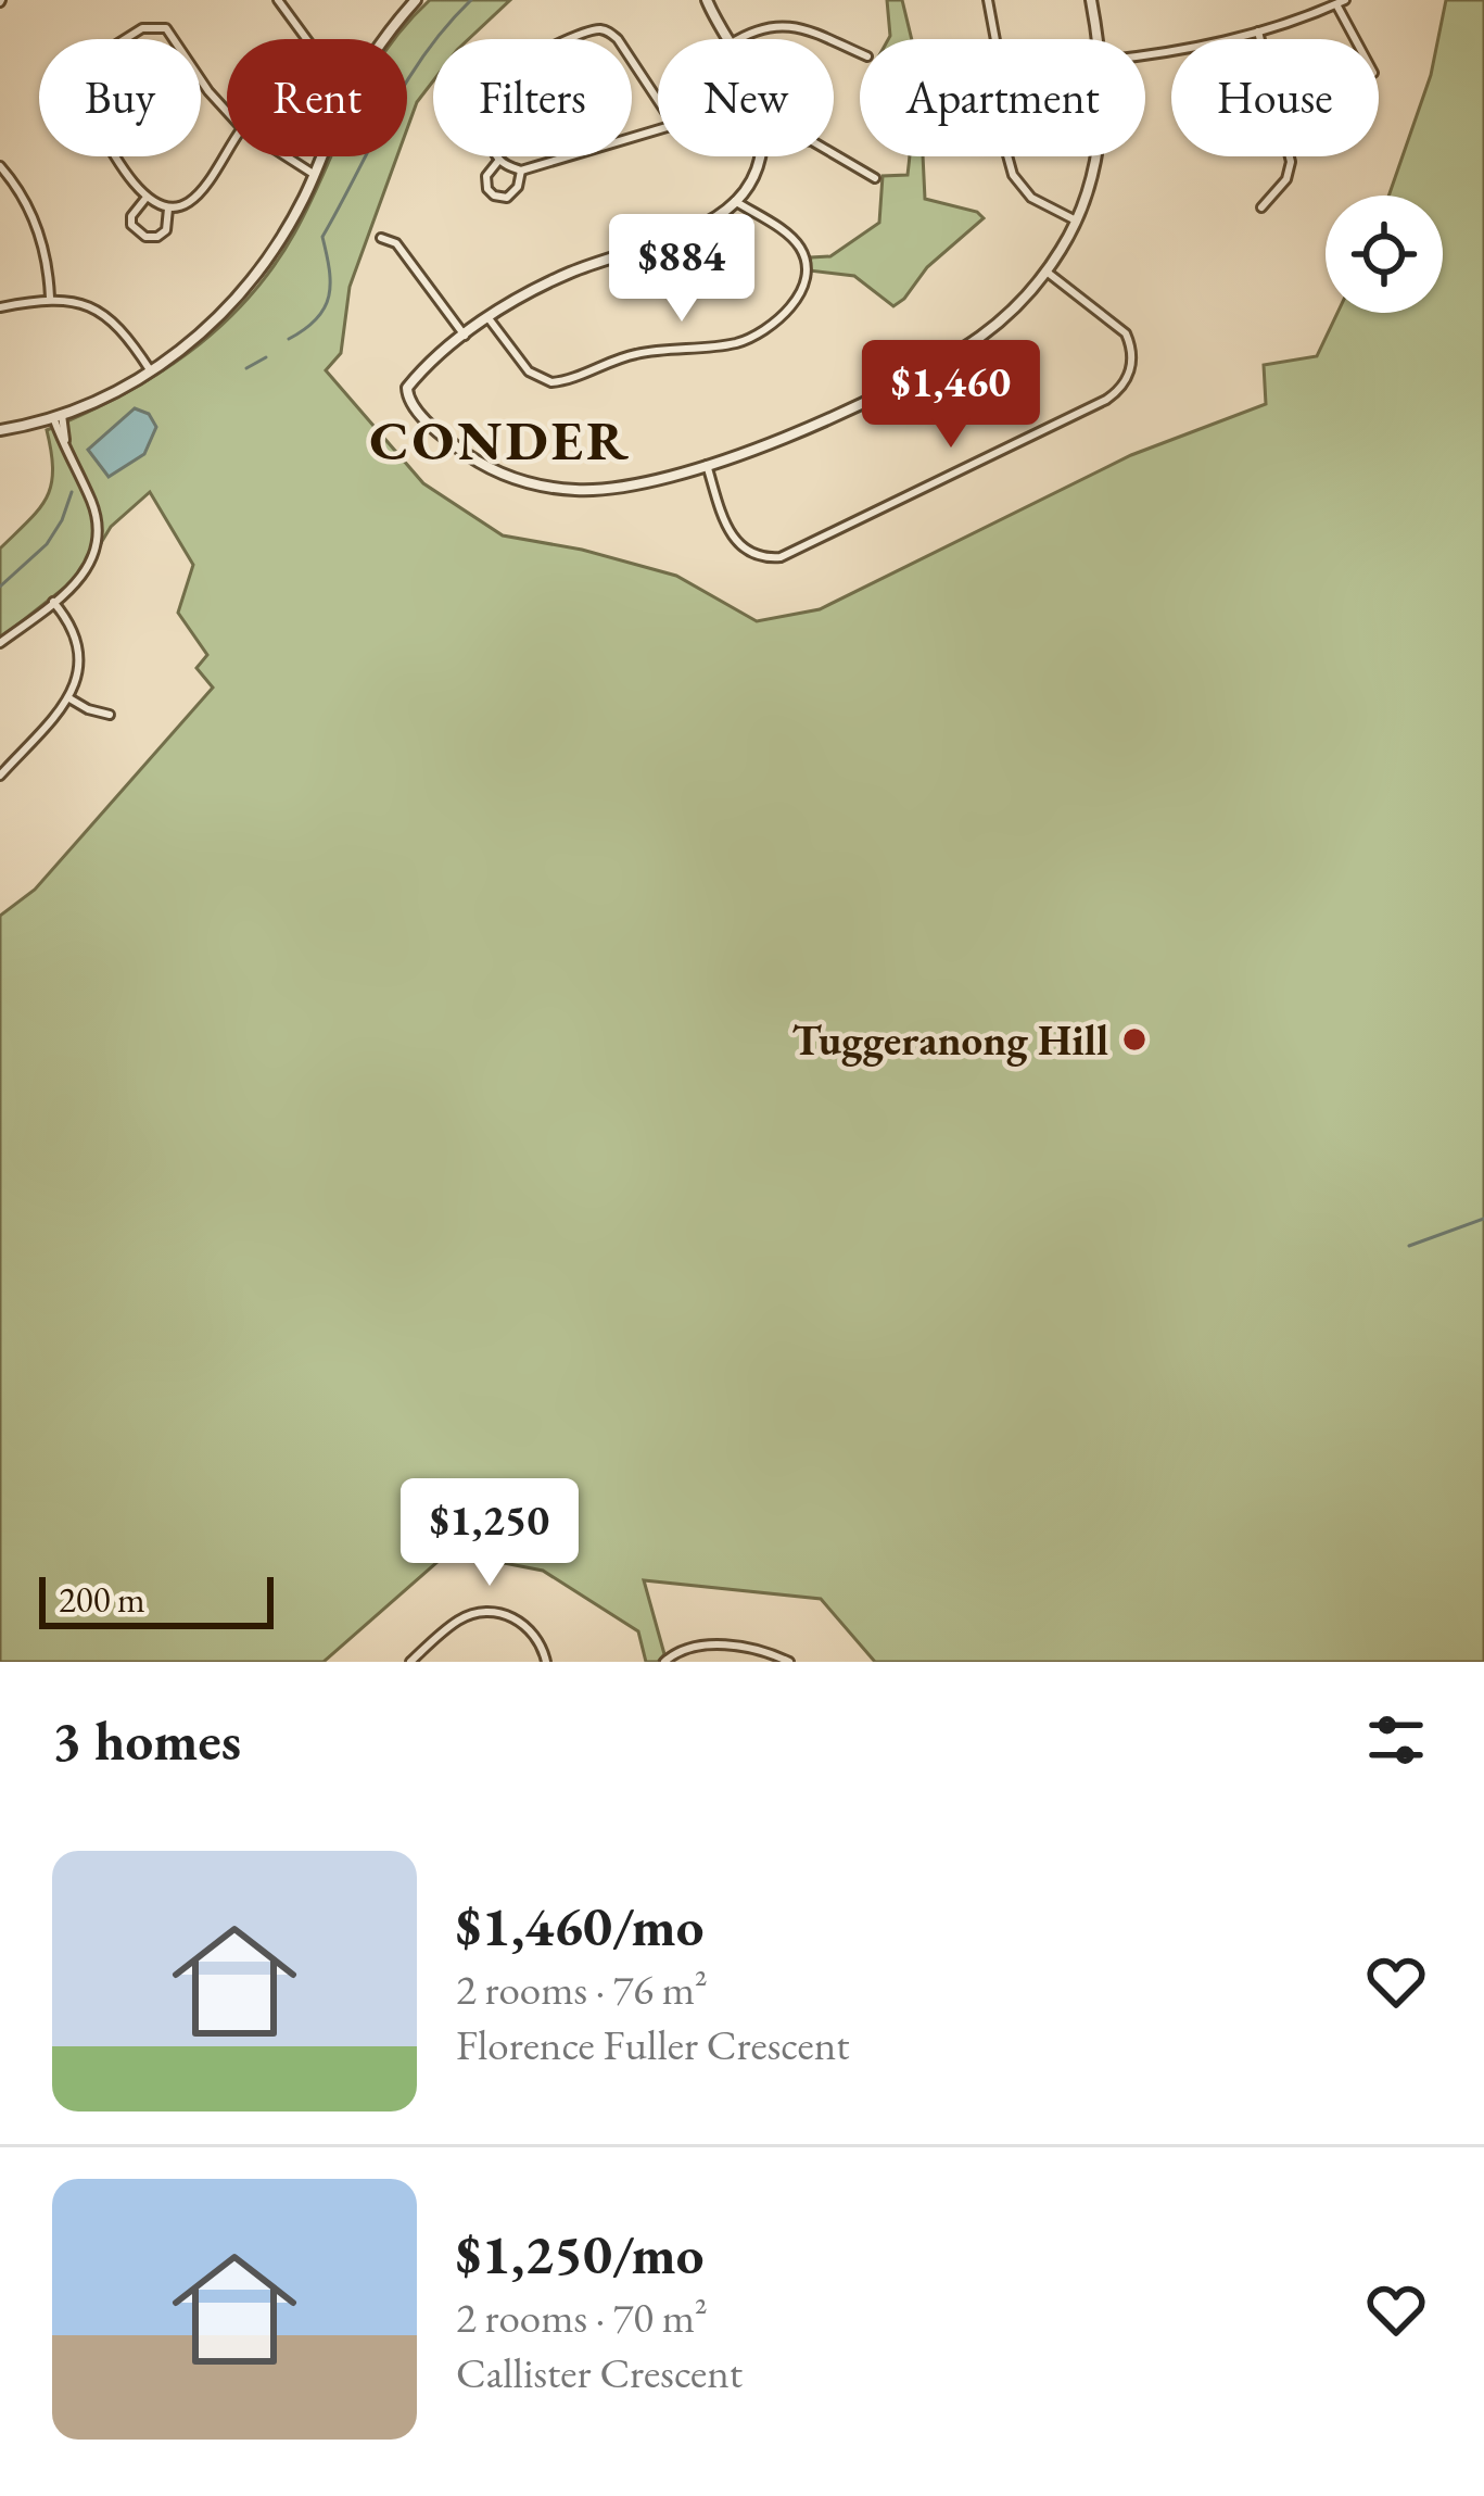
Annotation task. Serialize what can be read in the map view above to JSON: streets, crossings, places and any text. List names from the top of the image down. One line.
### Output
{"districts":["CONDER"],"places":["Tuggeranong Hill"],"scale_bar":"200 m","page":{"chip":["Buy","Rent","Filters","New","Apartment","House"],"price":["$884","$1,460","$1,250"],"scale":"200 m","heading":"3 homes","list":[{"name":"$1,460/mo","note":"2 rooms · 76 m² · Florence Fuller Crescent"},{"name":"$1,250/mo","note":"2 rooms · 70 m² · Callister Crescent"}]}}
